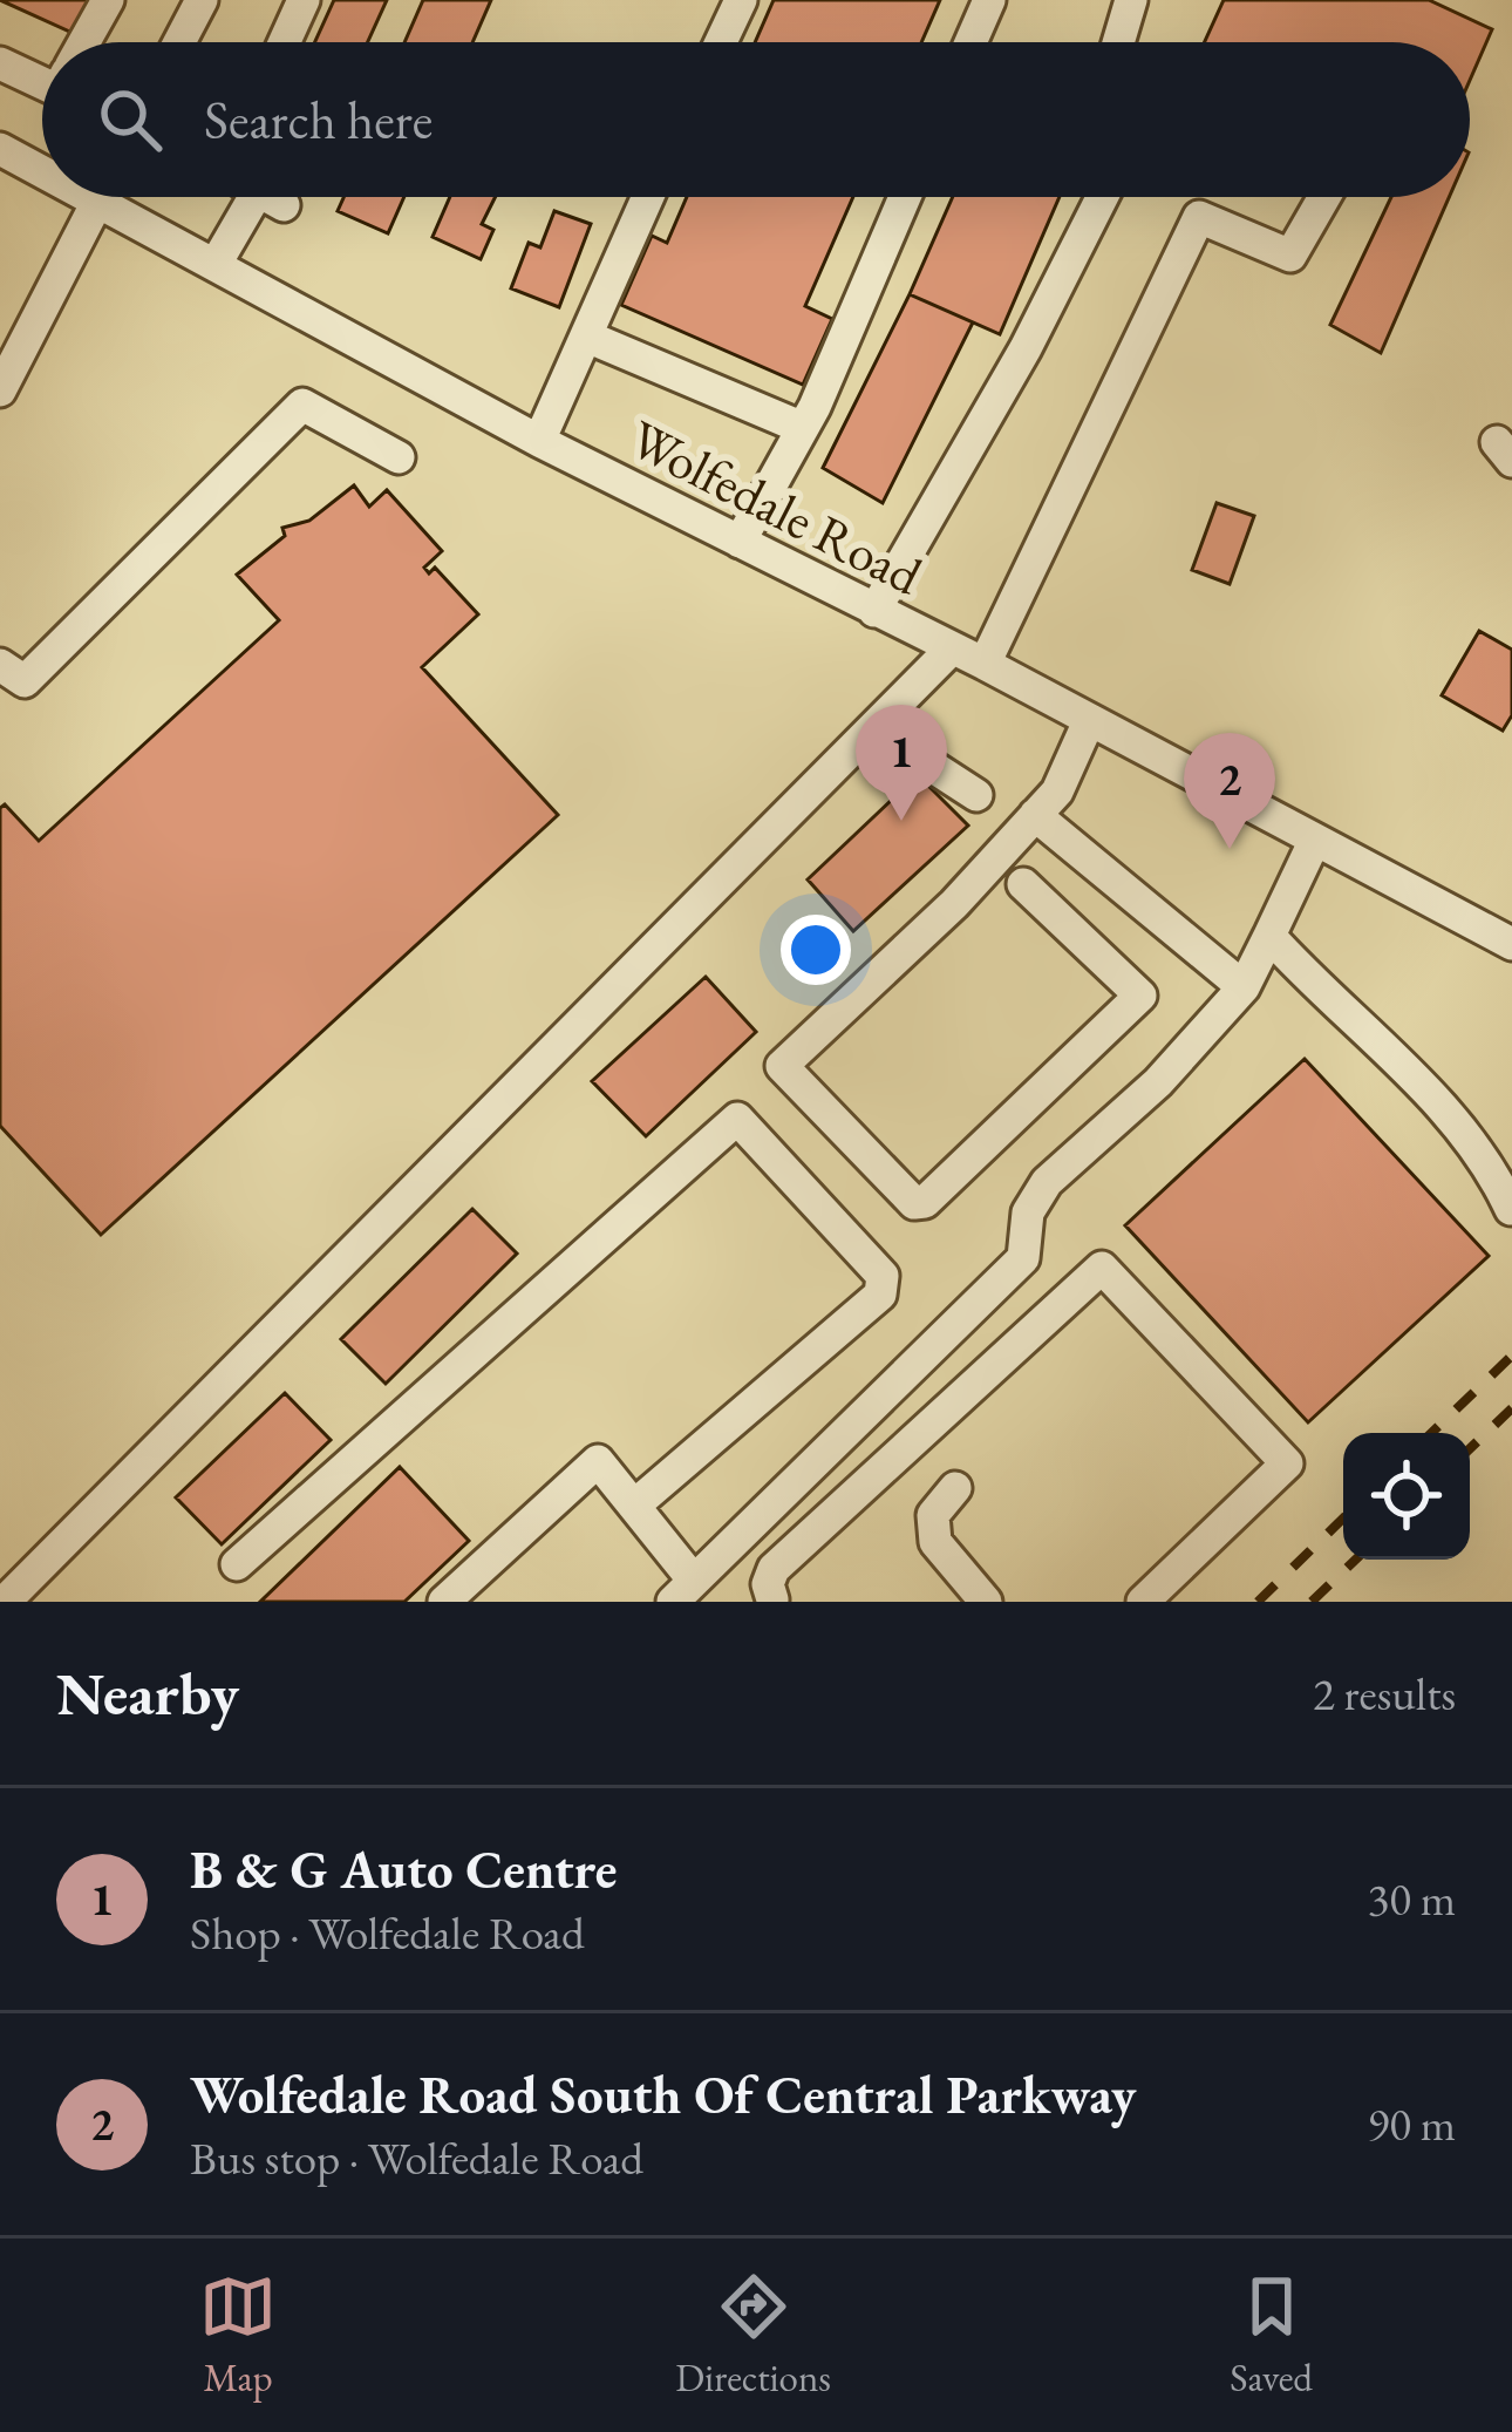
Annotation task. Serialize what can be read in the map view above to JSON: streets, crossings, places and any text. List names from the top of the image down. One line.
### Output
{"streets":{"street":["Wolfedale Road"]},"page":{"search":"Search here","pins":["1","2"],"heading":["Nearby","2 results"],"list":[{"mark":"1","name":"B & G Auto Centre","note":"Shop · Wolfedale Road","value":"30 m"},{"mark":"2","name":"Wolfedale Road South Of Central Parkway","note":"Bus stop · Wolfedale Road","value":"90 m"}],"nav":["Map","Directions","Saved"]}}
